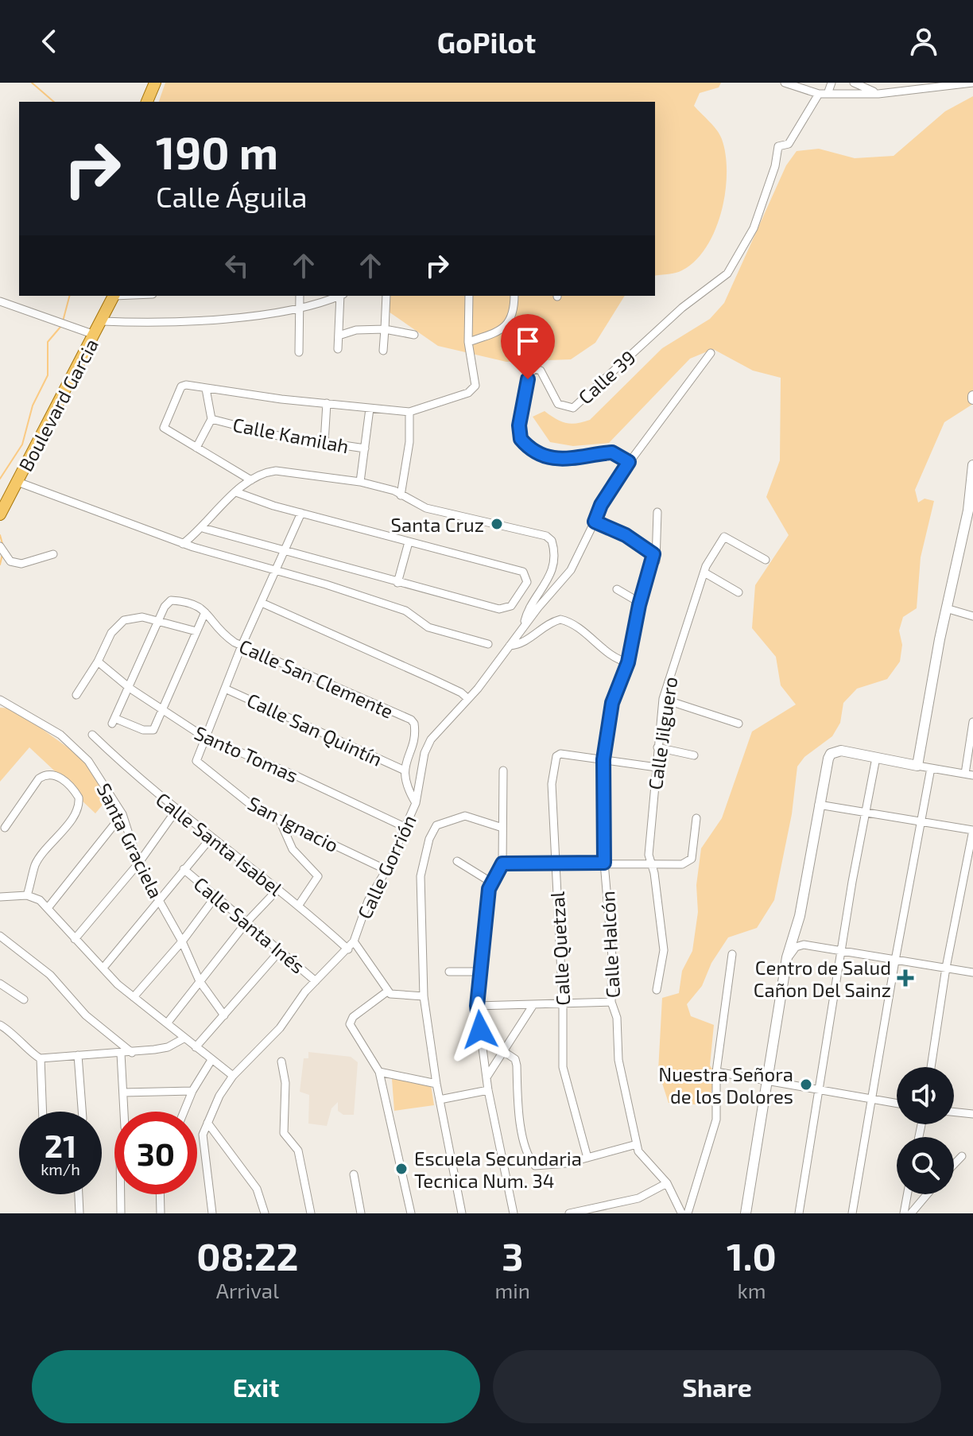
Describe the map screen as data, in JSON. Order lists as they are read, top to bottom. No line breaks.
{"streets":{"main road":["Boulevard Garcia"],"street":["Calle 39","Calle Kamilah","Calle San Clemente","Calle San Quintín","Calle Jilguero","Santo Tomas","San Ignacio","Santa Graciela","Calle Santa Isabel","Calle Gorrión","Calle Santa Inés","Calle Halcón","Calle Quetzal"]},"crossings":[["Calle 39","Calle Gorrión"],["Calle San Clemente","Calle San Quintín"],["Calle San Clemente","Santo Tomas"],["Santo Tomas","San Ignacio"],["Santo Tomas","Calle Gorrión"],["San Ignacio","Calle Gorrión"],["Calle Santa Isabel","Calle Gorrión"],["Calle Gorrión","Calle Santa Inés"],["Calle Gorrión","Calle Halcón"],["Calle Halcón","Calle Quetzal"]],"places":{"other":["Santa Cruz","Nuestra Señora de los Dolores","Escuela Secundaria Tecnica Num. 34"],"health":["Centro de Salud Cañon Del Sainz"]},"page":{"header":"GoPilot","turn":["190 m","Calle Águila"],"speed":"21 km/h","limit":"30","eta":["08:22","Arrival","3","min","1.0","km"],"buttons":["Exit","Share"]}}
